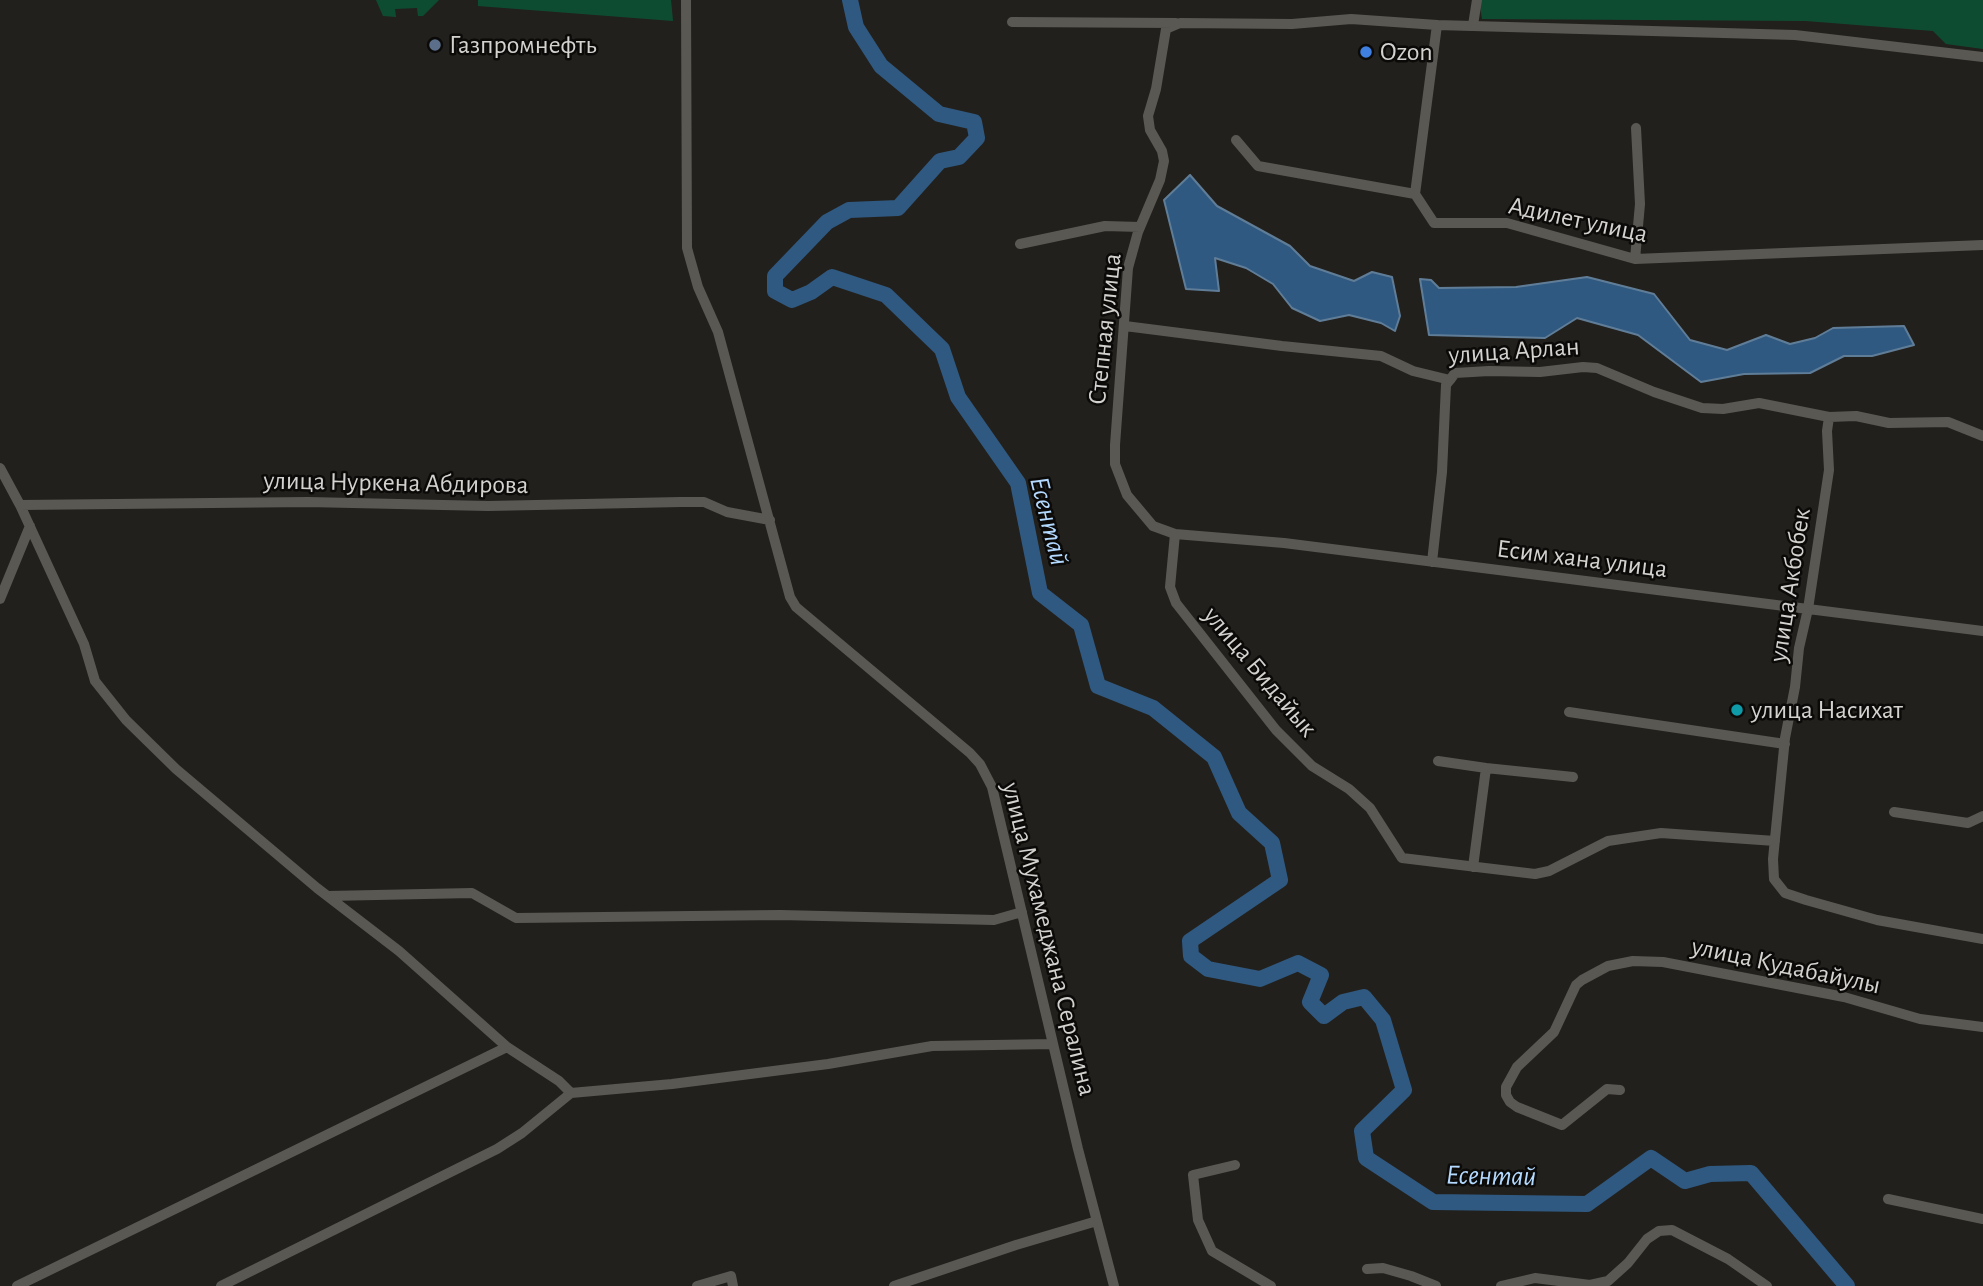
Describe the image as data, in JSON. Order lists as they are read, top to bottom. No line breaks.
{"streets":{"street":["Адилет улица","Степная улица","улица Арлан","улица Нуркена Абдирова","Есим хана улица","улица Акбобек","улица Бидайык","улица Мухамеджана Сералина","улица Кудабайулы"]},"crossings":[["Степная улица","улица Арлан"],["Степная улица","Есим хана улица"],["Степная улица","улица Бидайык"],["улица Арлан","улица Акбобек"],["улица Нуркена Абдирова","улица Мухамеджана Сералина"],["Есим хана улица","улица Акбобек"],["Есим хана улица","улица Бидайык"]],"water":["Есентай"],"places":["Газпромнефть","Ozon","улица Насихат"]}
